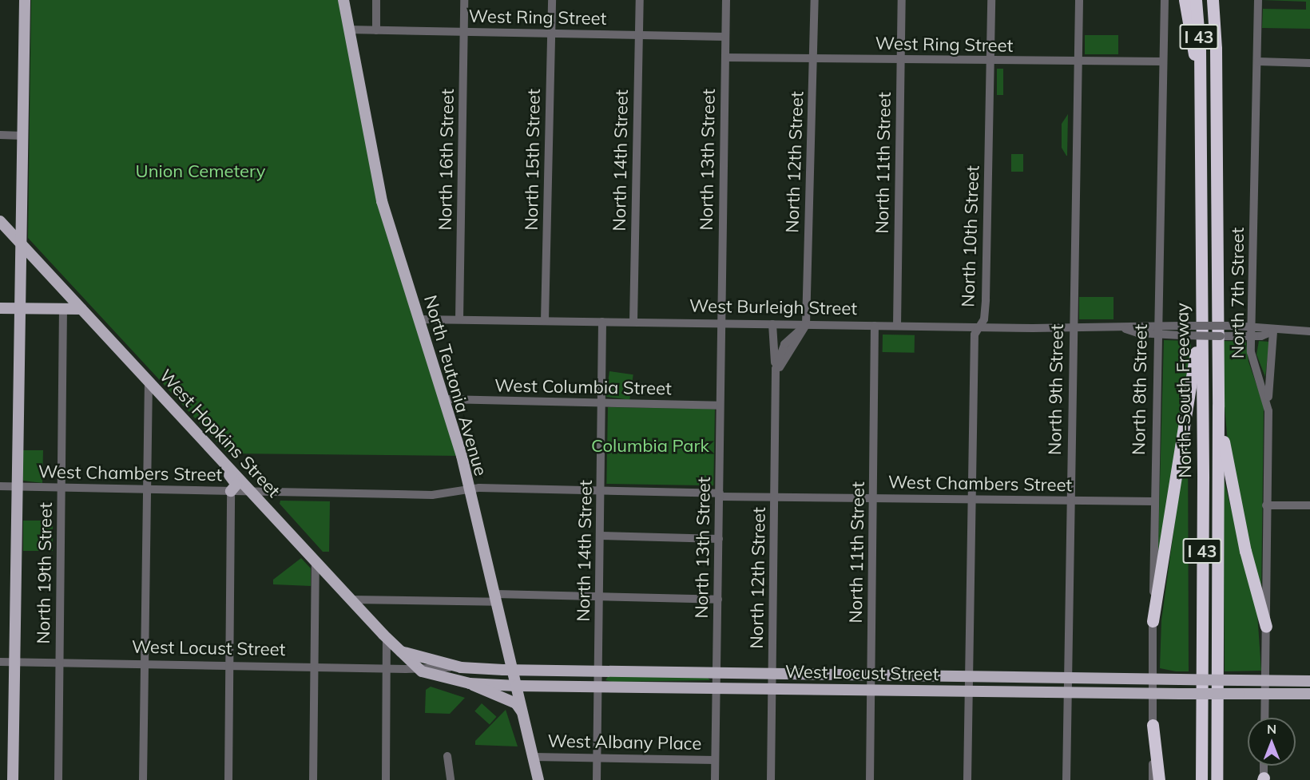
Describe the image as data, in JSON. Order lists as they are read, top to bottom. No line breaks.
{"streets":{"highway":["I 43","North-South Freeway"],"main road":["North Teutonia Avenue","West Hopkins Street","West Locust Street"],"street":["West Ring Street","North 16th Street","North 15th Street","North 13th Street","North 14th Street","North 12th Street","North 11th Street","North 10th Street","North 7th Street","West Burleigh Street","West Columbia Street","North 9th Street","North 8th Street","West Chambers Street","North 19th Street","West Albany Place"]},"crossings":[["West Ring Street","North 16th Street"],["West Ring Street","North 15th Street"],["West Ring Street","North 13th Street"],["West Ring Street","North 14th Street"],["West Ring Street","North 12th Street"],["West Ring Street","North 11th Street"],["West Ring Street","North 10th Street"],["West Ring Street","North Teutonia Avenue"],["West Ring Street","North 9th Street"],["West Ring Street","North 8th Street"],["North 16th Street","West Burleigh Street"],["North 15th Street","West Burleigh Street"],["North 13th Street","West Burleigh Street"],["North 13th Street","West Columbia Street"],["North 13th Street","West Chambers Street"],["North 13th Street","West Locust Street"],["North 13th Street","West Albany Place"],["North 14th Street","West Burleigh Street"],["North 14th Street","West Columbia Street"],["North 14th Street","West Chambers Street"],["North 14th Street","West Locust Street"],["North 14th Street","West Albany Place"],["North 12th Street","West Burleigh Street"],["North 12th Street","West Chambers Street"],["North 12th Street","West Locust Street"],["North 11th Street","West Burleigh Street"],["North 11th Street","West Chambers Street"],["North 11th Street","West Locust Street"],["North 10th Street","West Burleigh Street"],["North 10th Street","West Chambers Street"],["North 10th Street","West Locust Street"],["North 7th Street","West Burleigh Street"],["North 7th Street","West Locust Street"],["West Burleigh Street","North Teutonia Avenue"],["West Burleigh Street","North 9th Street"],["West Burleigh Street","North 8th Street"],["North Teutonia Avenue","West Columbia Street"],["North Teutonia Avenue","West Chambers Street"],["North Teutonia Avenue","West Locust Street"],["North Teutonia Avenue","West Albany Place"],["North 9th Street","West Chambers Street"],["North 9th Street","West Locust Street"],["North 8th Street","West Chambers Street"],["North 8th Street","West Locust Street"],["West Hopkins Street","West Chambers Street"],["West Hopkins Street","West Locust Street"],["West Chambers Street","North 19th Street"],["North 19th Street","West Locust Street"]],"parks":["Union Cemetery","Columbia Park"],"north":"top"}
